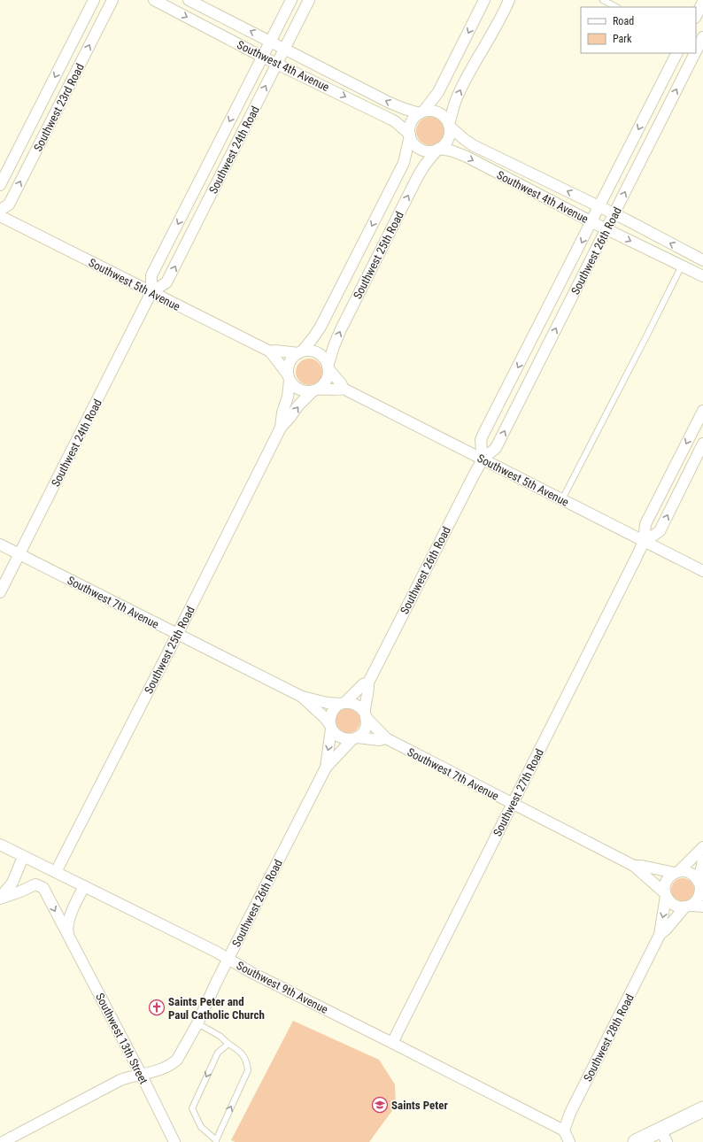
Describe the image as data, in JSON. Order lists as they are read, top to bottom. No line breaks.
{"streets":{"street":["Southwest 4th Avenue","Southwest 23rd Road","Southwest 24th Road","Southwest 26th Road","Southwest 25th Road","Southwest 5th Avenue","Southwest 7th Avenue","Southwest 27th Road","Southwest 9th Avenue","Southwest 28th Road","Southwest 13th Street"]},"crossings":[["Southwest 4th Avenue","Southwest 24th Road"],["Southwest 4th Avenue","Southwest 26th Road"],["Southwest 4th Avenue","Southwest 25th Road"],["Southwest 24th Road","Southwest 5th Avenue"],["Southwest 24th Road","Southwest 7th Avenue"],["Southwest 26th Road","Southwest 5th Avenue"],["Southwest 26th Road","Southwest 7th Avenue"],["Southwest 26th Road","Southwest 9th Avenue"],["Southwest 26th Road","Southwest 13th Street"],["Southwest 25th Road","Southwest 5th Avenue"],["Southwest 25th Road","Southwest 7th Avenue"],["Southwest 25th Road","Southwest 9th Avenue"],["Southwest 5th Avenue","Southwest 27th Road"],["Southwest 7th Avenue","Southwest 27th Road"],["Southwest 7th Avenue","Southwest 28th Road"],["Southwest 27th Road","Southwest 9th Avenue"],["Southwest 9th Avenue","Southwest 28th Road"]],"places":{"church":["Saints Peter and Paul Catholic Church"],"school or university":["Saints Peter"]},"legend":["Road","Park"]}
